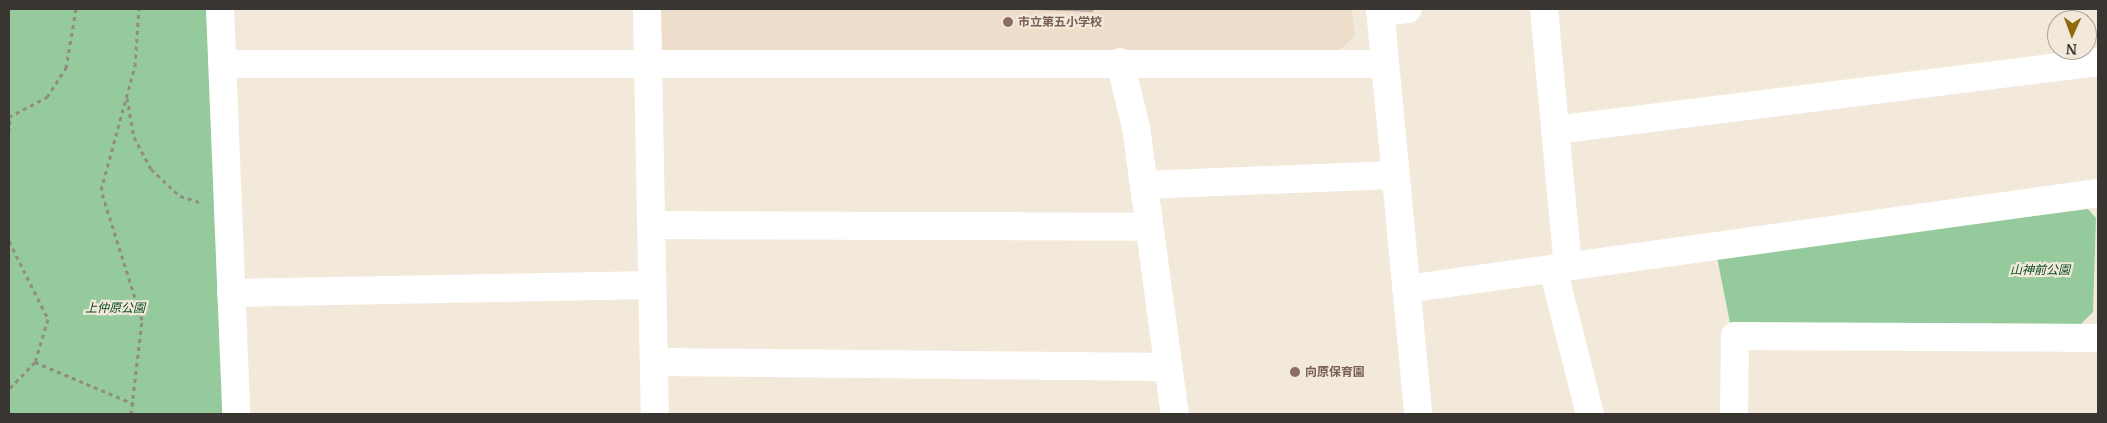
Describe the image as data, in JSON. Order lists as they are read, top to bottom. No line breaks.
{"parks":["山神前公園","上仲原公園"],"places":["市立第五小学校","向原保育園"],"north":"bottom"}
